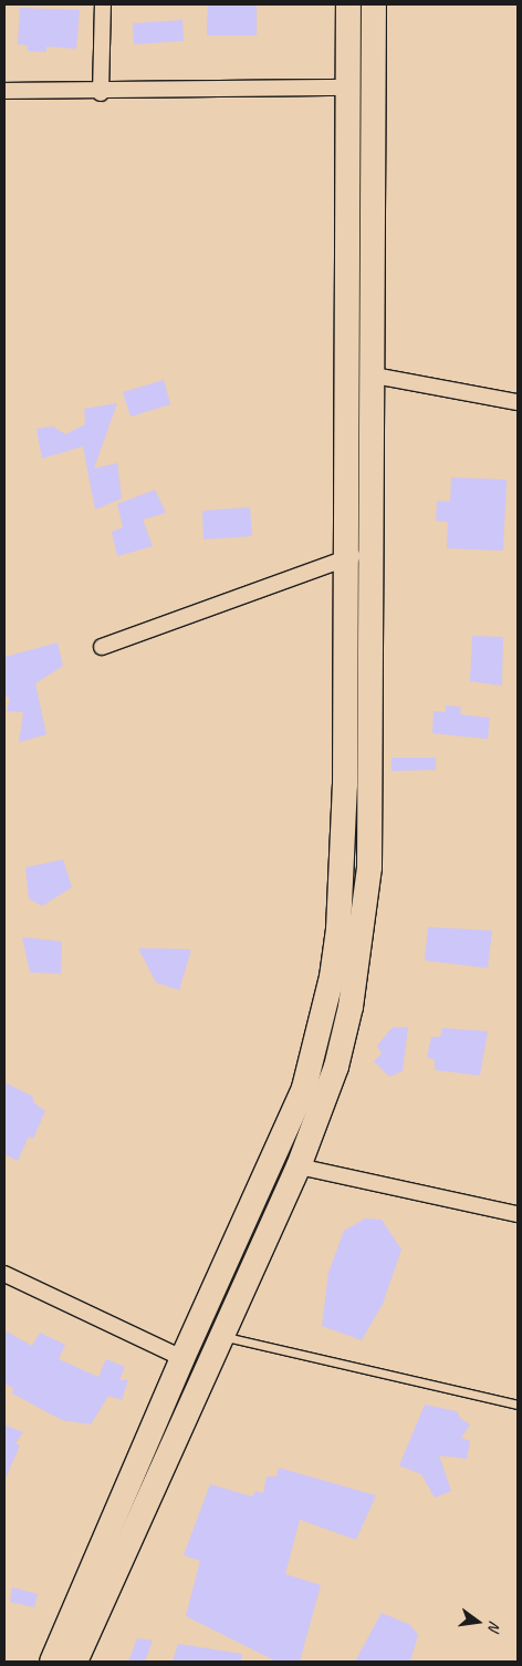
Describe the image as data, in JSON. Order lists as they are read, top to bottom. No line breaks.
{"north":"right"}
